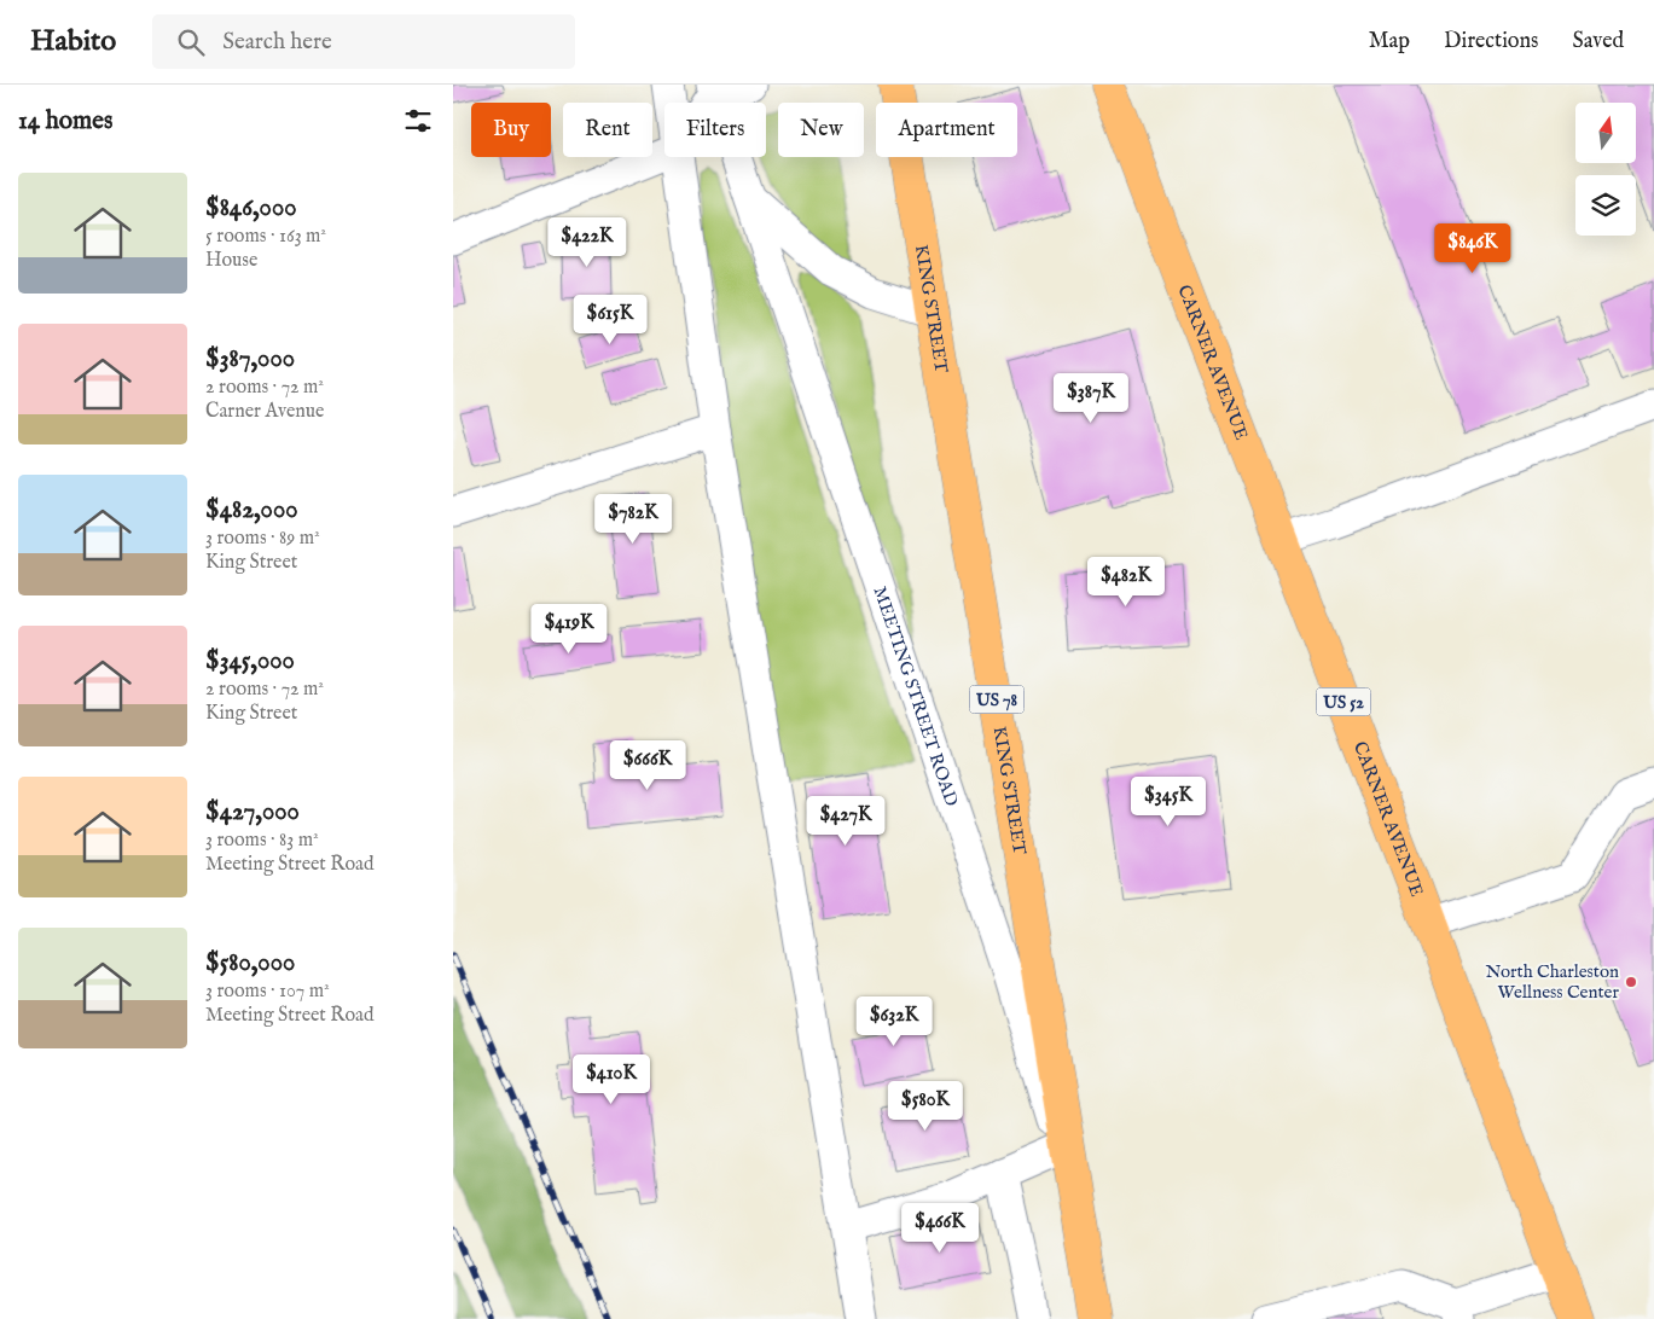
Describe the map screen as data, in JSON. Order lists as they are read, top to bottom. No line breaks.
{"streets":{"main road":["KING STREET","CARNER AVENUE","US 78","US 52"],"street":["MEETING STREET ROAD"]},"crossings":[["KING STREET","MEETING STREET ROAD"]],"places":["North Charleston Wellness Center"],"north":"top","page":{"header":"Habito","search":"Search here","nav":["Map","Directions","Saved"],"heading":"14 homes","chip":["Buy","Rent","Filters","New","Apartment"],"list":[{"name":"$846,000","note":"5 rooms · 163 m² · House"},{"name":"$387,000","note":"2 rooms · 72 m² · Carner Avenue"},{"name":"$482,000","note":"3 rooms · 89 m² · King Street"},{"name":"$345,000","note":"2 rooms · 72 m² · King Street"},{"name":"$427,000","note":"3 rooms · 83 m² · Meeting Street Road"},{"name":"$580,000","note":"3 rooms · 107 m² · Meeting Street Road"}],"price":["$422K","$846K","$615K","$387K","$782K","$482K","$419K","$666K","$345K","$427K","$632K","$410K","$580K","$466K"]}}
